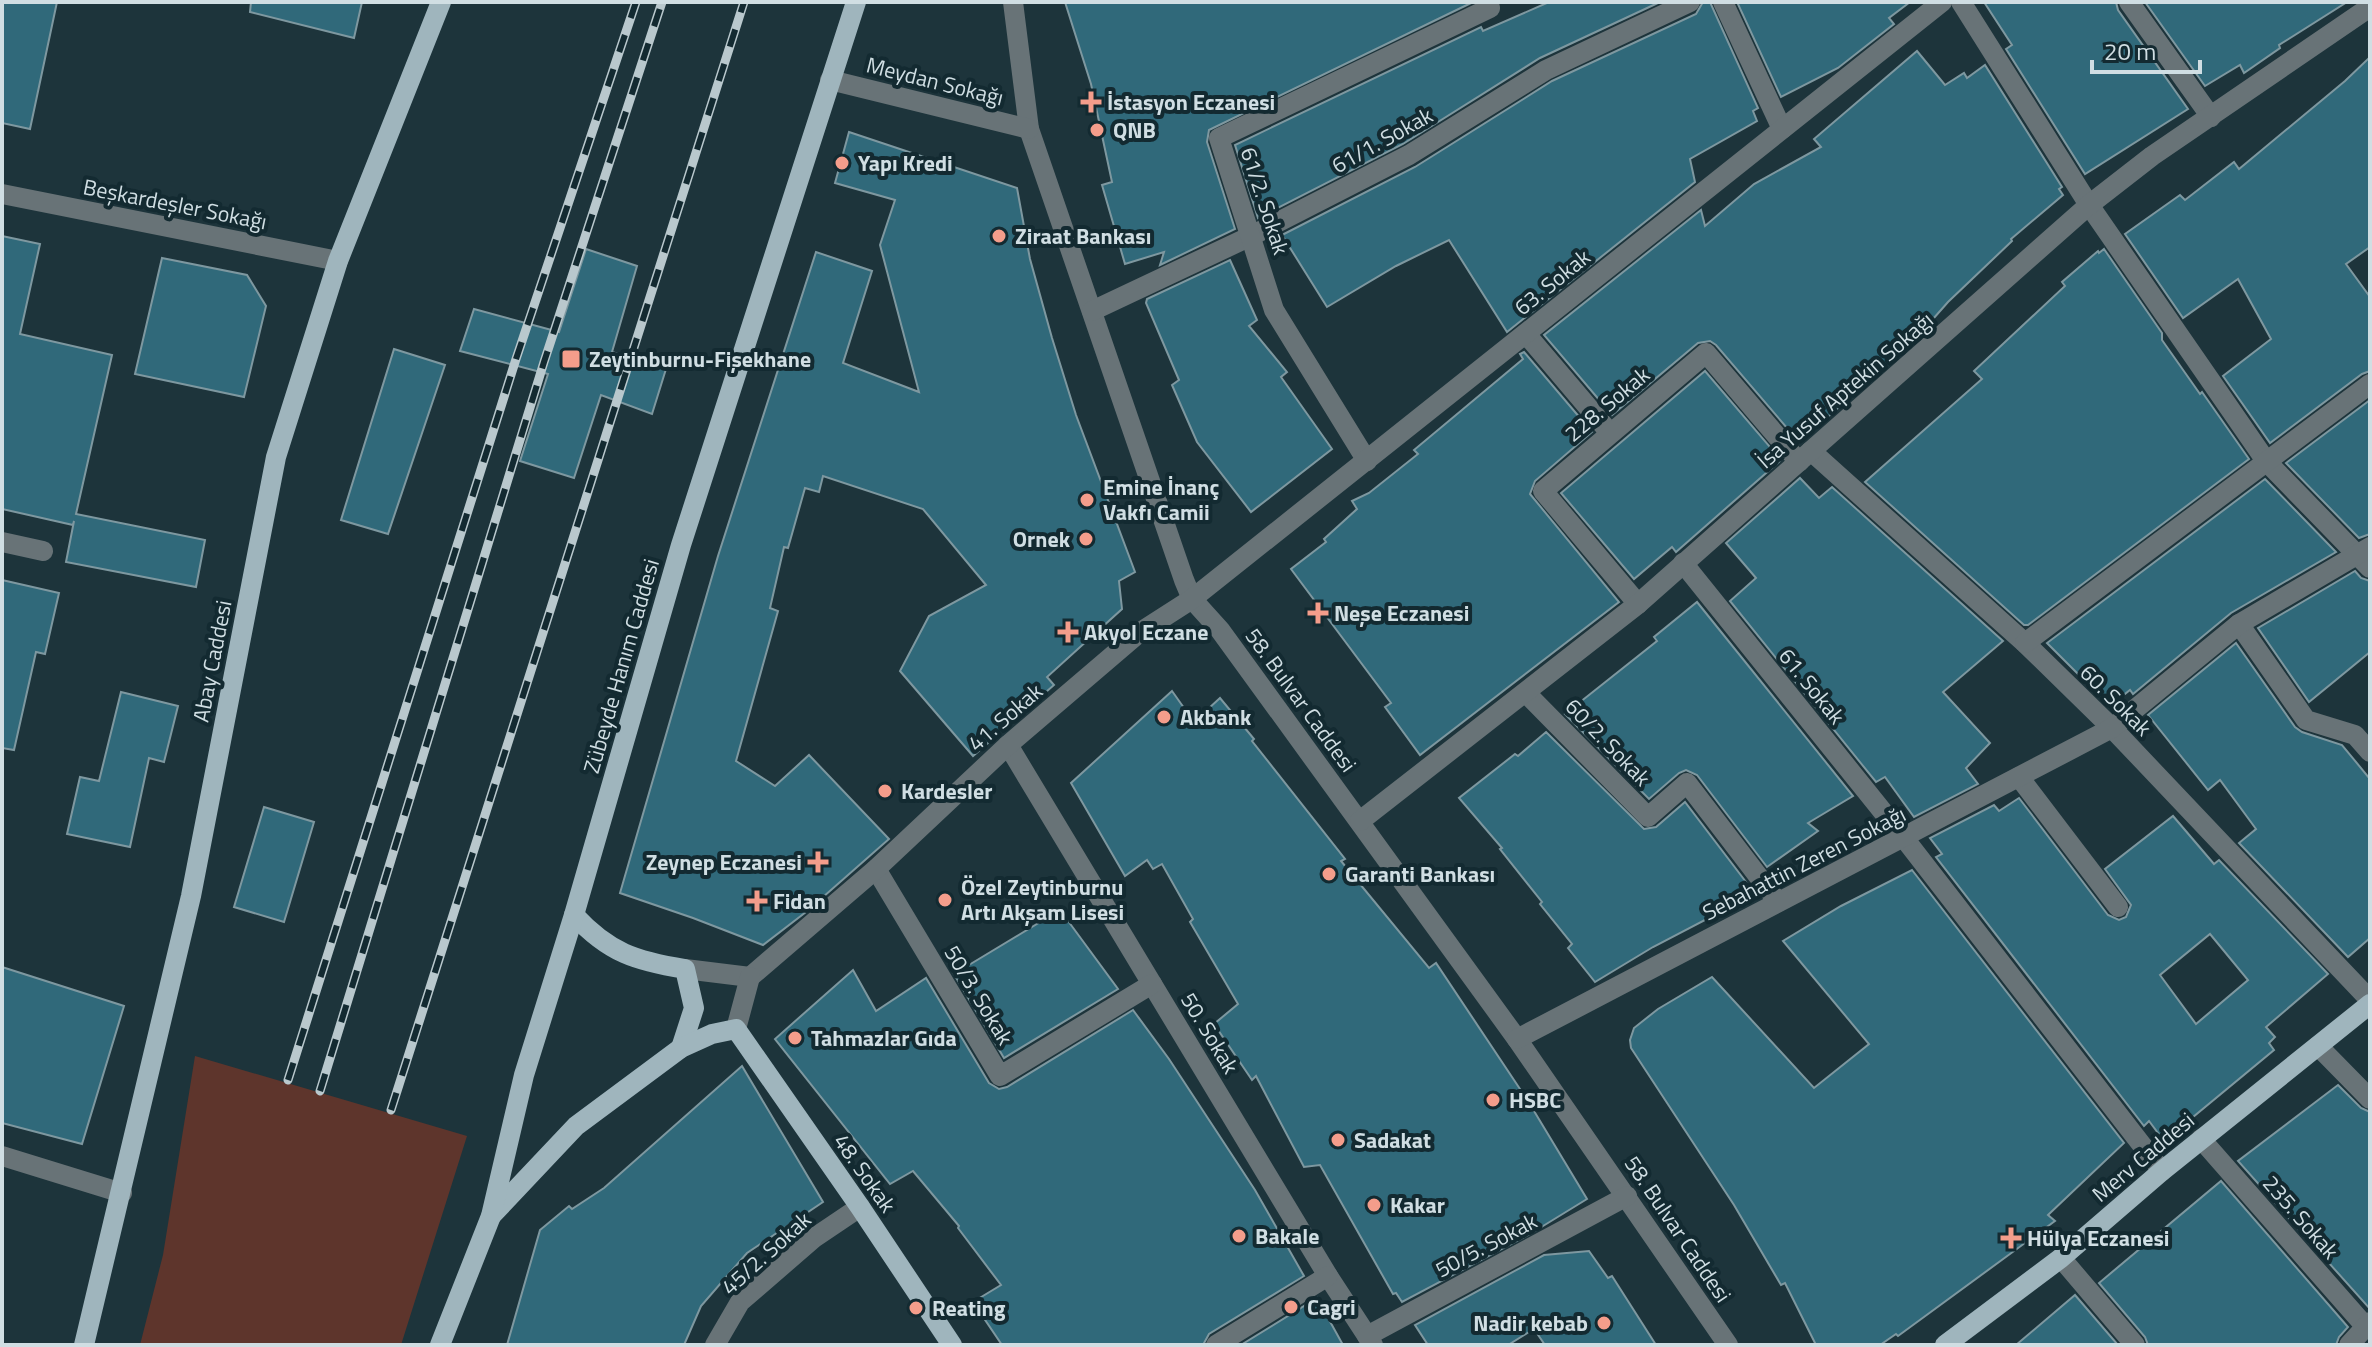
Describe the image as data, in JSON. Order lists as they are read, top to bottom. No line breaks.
{"streets":{"main road":["Abay Caddesi","Zübeyde Hanım Caddesi","Merv Caddesi","48. Sokak"],"street":["Meydan Sokağı","61/1. Sokak","61/2. Sokak","Beşkardeşler Sokağı","63. Sokak","İsa Yusuf Aptekin Sokağı","228. Sokak","61. Sokak","58. Bulvar Caddesi","60. Sokak","41. Sokak","60/2. Sokak","Sebahattin Zeren Sokağı","50/3. Sokak","50. Sokak","235. Sokak","50/5. Sokak","45/2. Sokak"]},"crossings":[["Meydan Sokağı","Zübeyde Hanım Caddesi"],["Meydan Sokağı","58. Bulvar Caddesi"],["61/1. Sokak","61/2. Sokak"],["61/1. Sokak","58. Bulvar Caddesi"],["61/2. Sokak","63. Sokak"],["Beşkardeşler Sokağı","Abay Caddesi"],["63. Sokak","58. Bulvar Caddesi"],["63. Sokak","41. Sokak"],["İsa Yusuf Aptekin Sokağı","228. Sokak"],["İsa Yusuf Aptekin Sokağı","61. Sokak"],["İsa Yusuf Aptekin Sokağı","58. Bulvar Caddesi"],["İsa Yusuf Aptekin Sokağı","60. Sokak"],["İsa Yusuf Aptekin Sokağı","60/2. Sokak"],["228. Sokak","60. Sokak"],["61. Sokak","Sebahattin Zeren Sokağı"],["61. Sokak","Merv Caddesi"],["58. Bulvar Caddesi","41. Sokak"],["58. Bulvar Caddesi","Sebahattin Zeren Sokağı"],["58. Bulvar Caddesi","50/5. Sokak"],["60. Sokak","Sebahattin Zeren Sokağı"],["60. Sokak","Merv Caddesi"],["41. Sokak","50/3. Sokak"],["41. Sokak","50. Sokak"],["60/2. Sokak","Sebahattin Zeren Sokağı"],["50/3. Sokak","50. Sokak"],["50. Sokak","50/5. Sokak"],["Merv Caddesi","235. Sokak"],["48. Sokak","45/2. Sokak"]],"places":{"health":["İstasyon Eczanesi","Neşe Eczanesi","Akyol Eczane","Zeynep Eczanesi","Fidan","Hülya Eczanesi"],"other":["QNB","Yapı Kredi","Ziraat Bankası","Emine İnanç Vakfı Camii","Ornek","Akbank","Kardesler","Garanti Bankası","Özel Zeytinburnu Artı Akşam Lisesi","Tahmazlar Gıda","HSBC","Sadakat","Kakar","Bakale","Cagri","Reating","Nadir kebab"],"transit":["Zeytinburnu-Fişekhane"]},"scale_bar":"20 m"}
